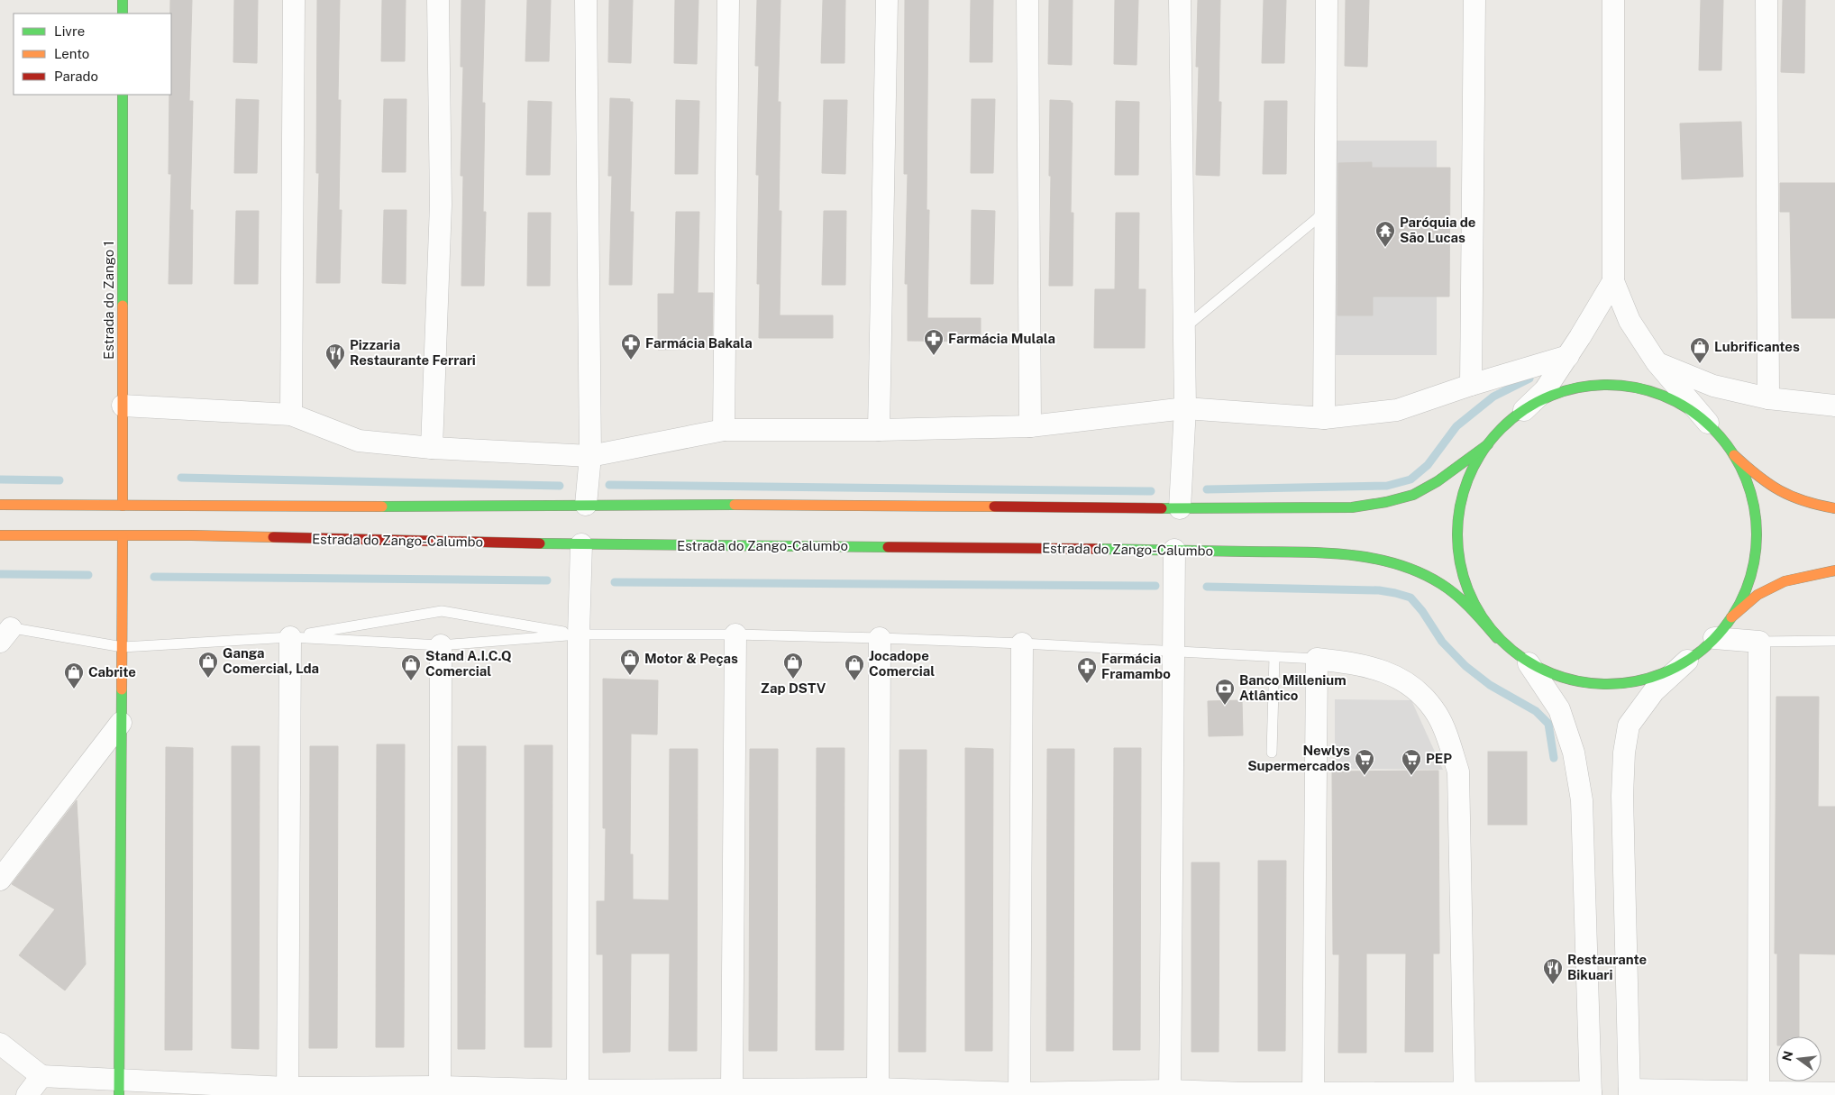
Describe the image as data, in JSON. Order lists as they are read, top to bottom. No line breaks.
{"streets":{"main road":["Estrada do Zango 1","Estrada do Zango-Calumbo"]},"places":{"temple":["Paróquia de São Lucas"],"pharmacy":["Farmácia Mulala","Farmácia Bakala","Farmácia Framambo"],"shop":["Lubrificantes","Motor & Peças","Ganga Comercial, Lda","Zap DSTV","Stand A.I.C.Q Comercial","Jocadope Comercial","Cabrite"],"restaurant":["Pizzaria Restaurante Ferrari","Restaurante Bikuari"],"bank":["Banco Millenium Atlântico"],"supermarket":["Newlys Supermercados","PEP"]},"legend":["Livre","Lento","Parado"],"north":"left"}
